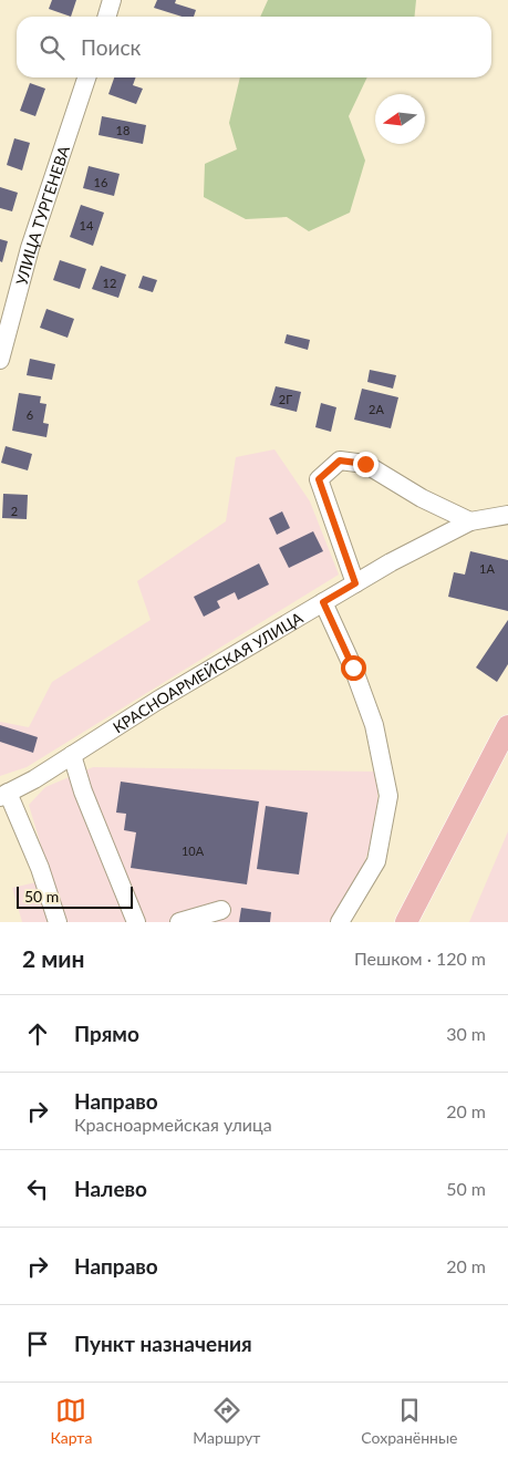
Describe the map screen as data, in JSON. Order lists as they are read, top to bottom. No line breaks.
{"streets":{"street":["УЛИЦА ТУРГЕНЕВА","КРАСНОАРМЕЙСКАЯ УЛИЦА"]},"house_numbers":["18","16","14","12","2Г","2А","6","2","1А","10А"],"scale_bar":"50 m","north":"left","page":{"search":"Поиск","scale":"50 m","heading":["2 мин","Пешком · 120 m"],"list":[["Прямо","30 m"],["Направо","Красноармейская улица","20 m"],["Налево","50 m"],["Направо","20 m"],"Пункт назначения"],"nav":["Карта","Маршрут","Сохранённые"]}}
